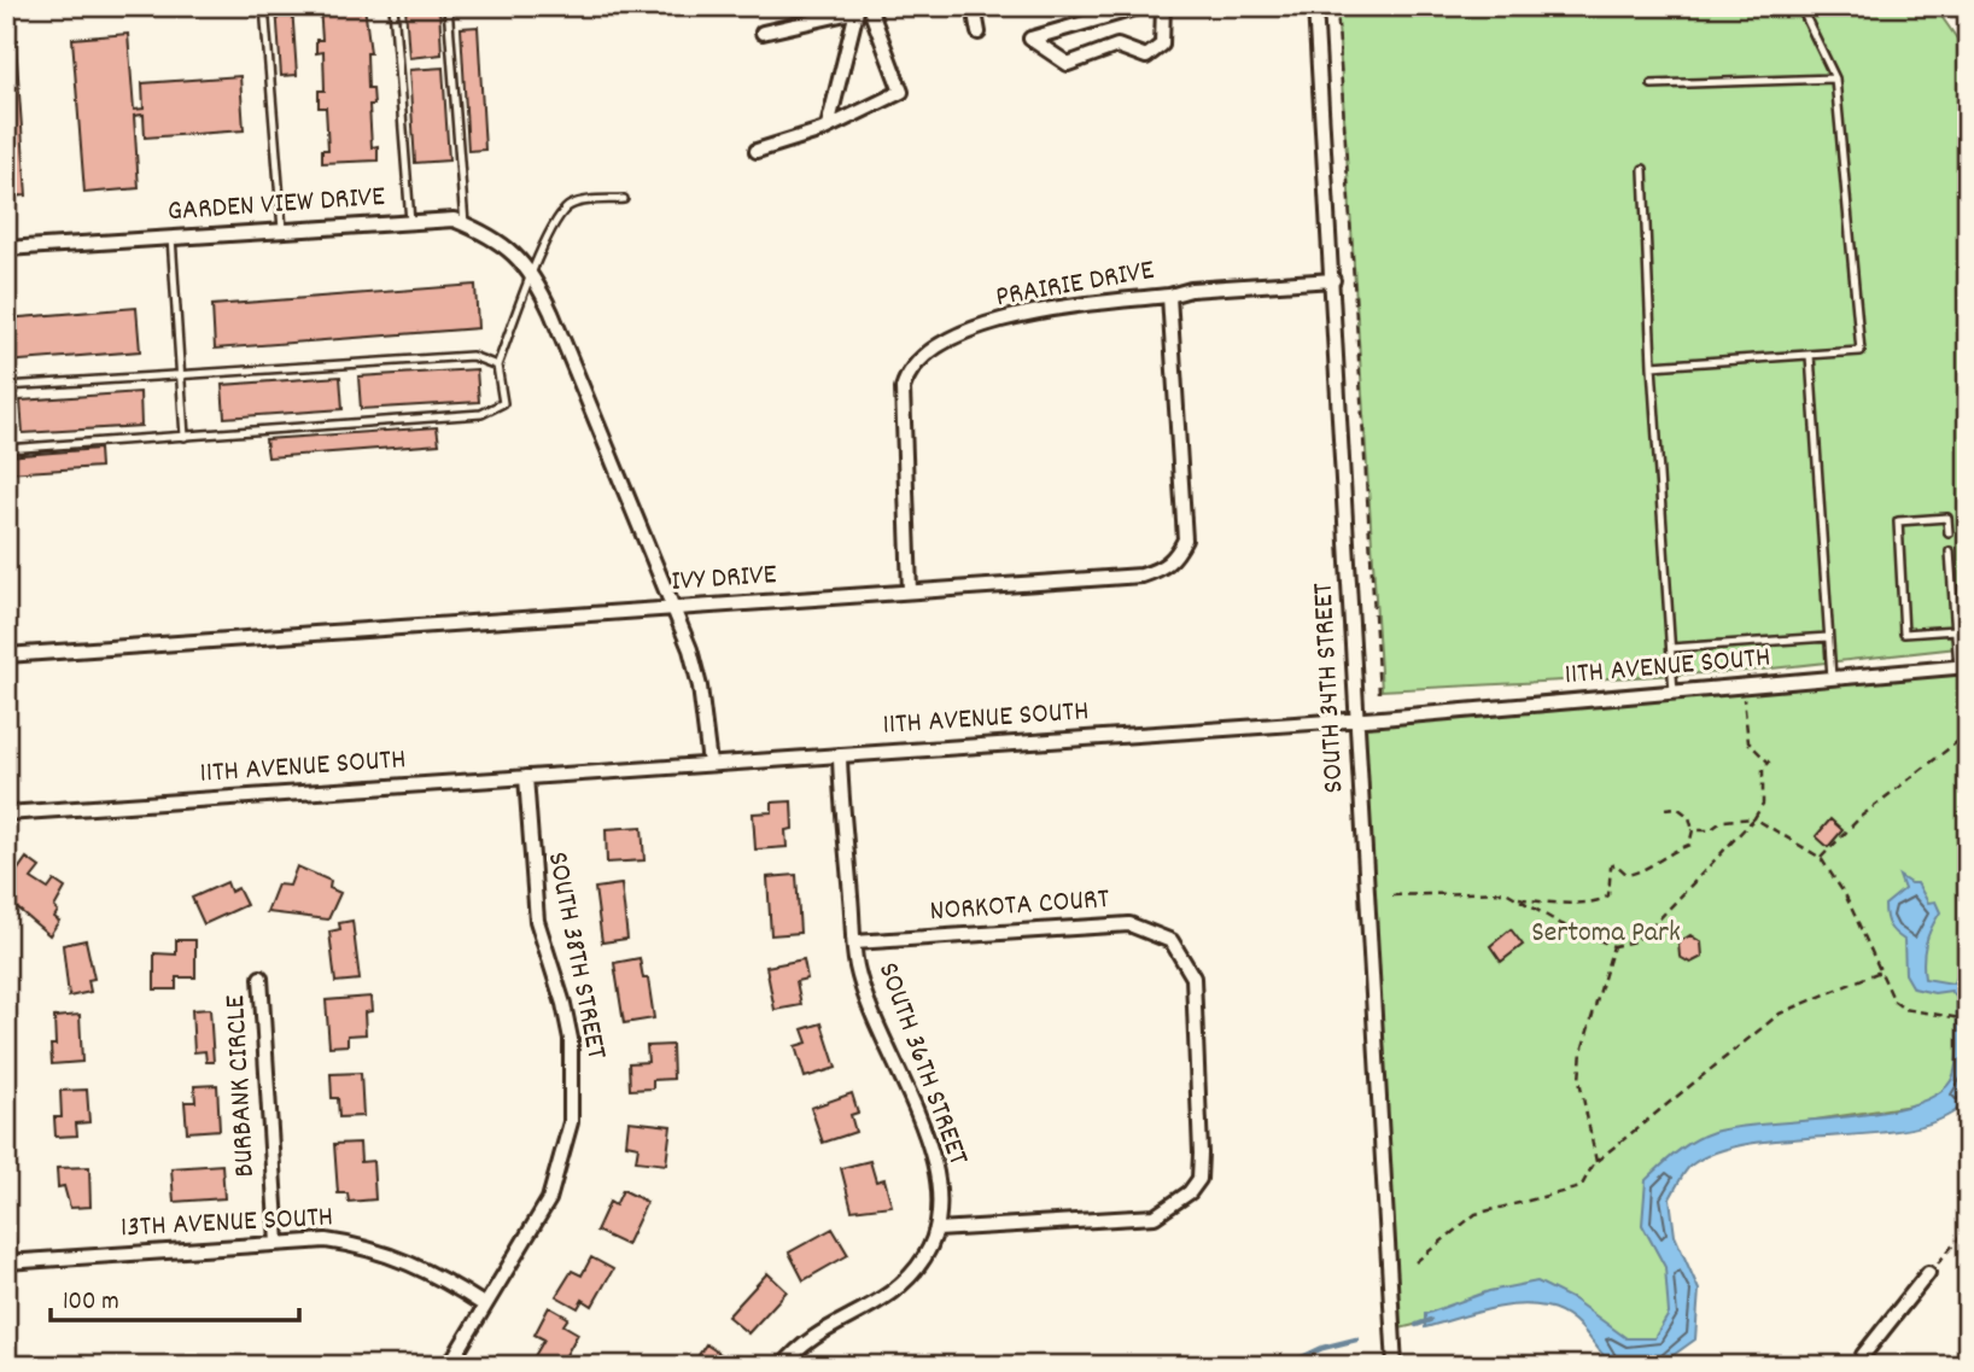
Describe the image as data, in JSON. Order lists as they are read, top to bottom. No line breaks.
{"streets":{"street":["GARDEN VIEW DRIVE","PRAIRIE DRIVE","IVY DRIVE","11TH AVENUE SOUTH","SOUTH 34TH STREET","NORKOTA COURT","SOUTH 38TH STREET","SOUTH 36TH STREET","BURBANK CIRCLE","13TH AVENUE SOUTH"]},"crossings":[["PRAIRIE DRIVE","IVY DRIVE"],["PRAIRIE DRIVE","SOUTH 34TH STREET"],["11TH AVENUE SOUTH","SOUTH 34TH STREET"],["11TH AVENUE SOUTH","SOUTH 38TH STREET"],["11TH AVENUE SOUTH","SOUTH 36TH STREET"],["NORKOTA COURT","SOUTH 36TH STREET"],["SOUTH 38TH STREET","13TH AVENUE SOUTH"],["BURBANK CIRCLE","13TH AVENUE SOUTH"]],"parks":["Sertoma Park"],"scale_bar":"100 m"}
